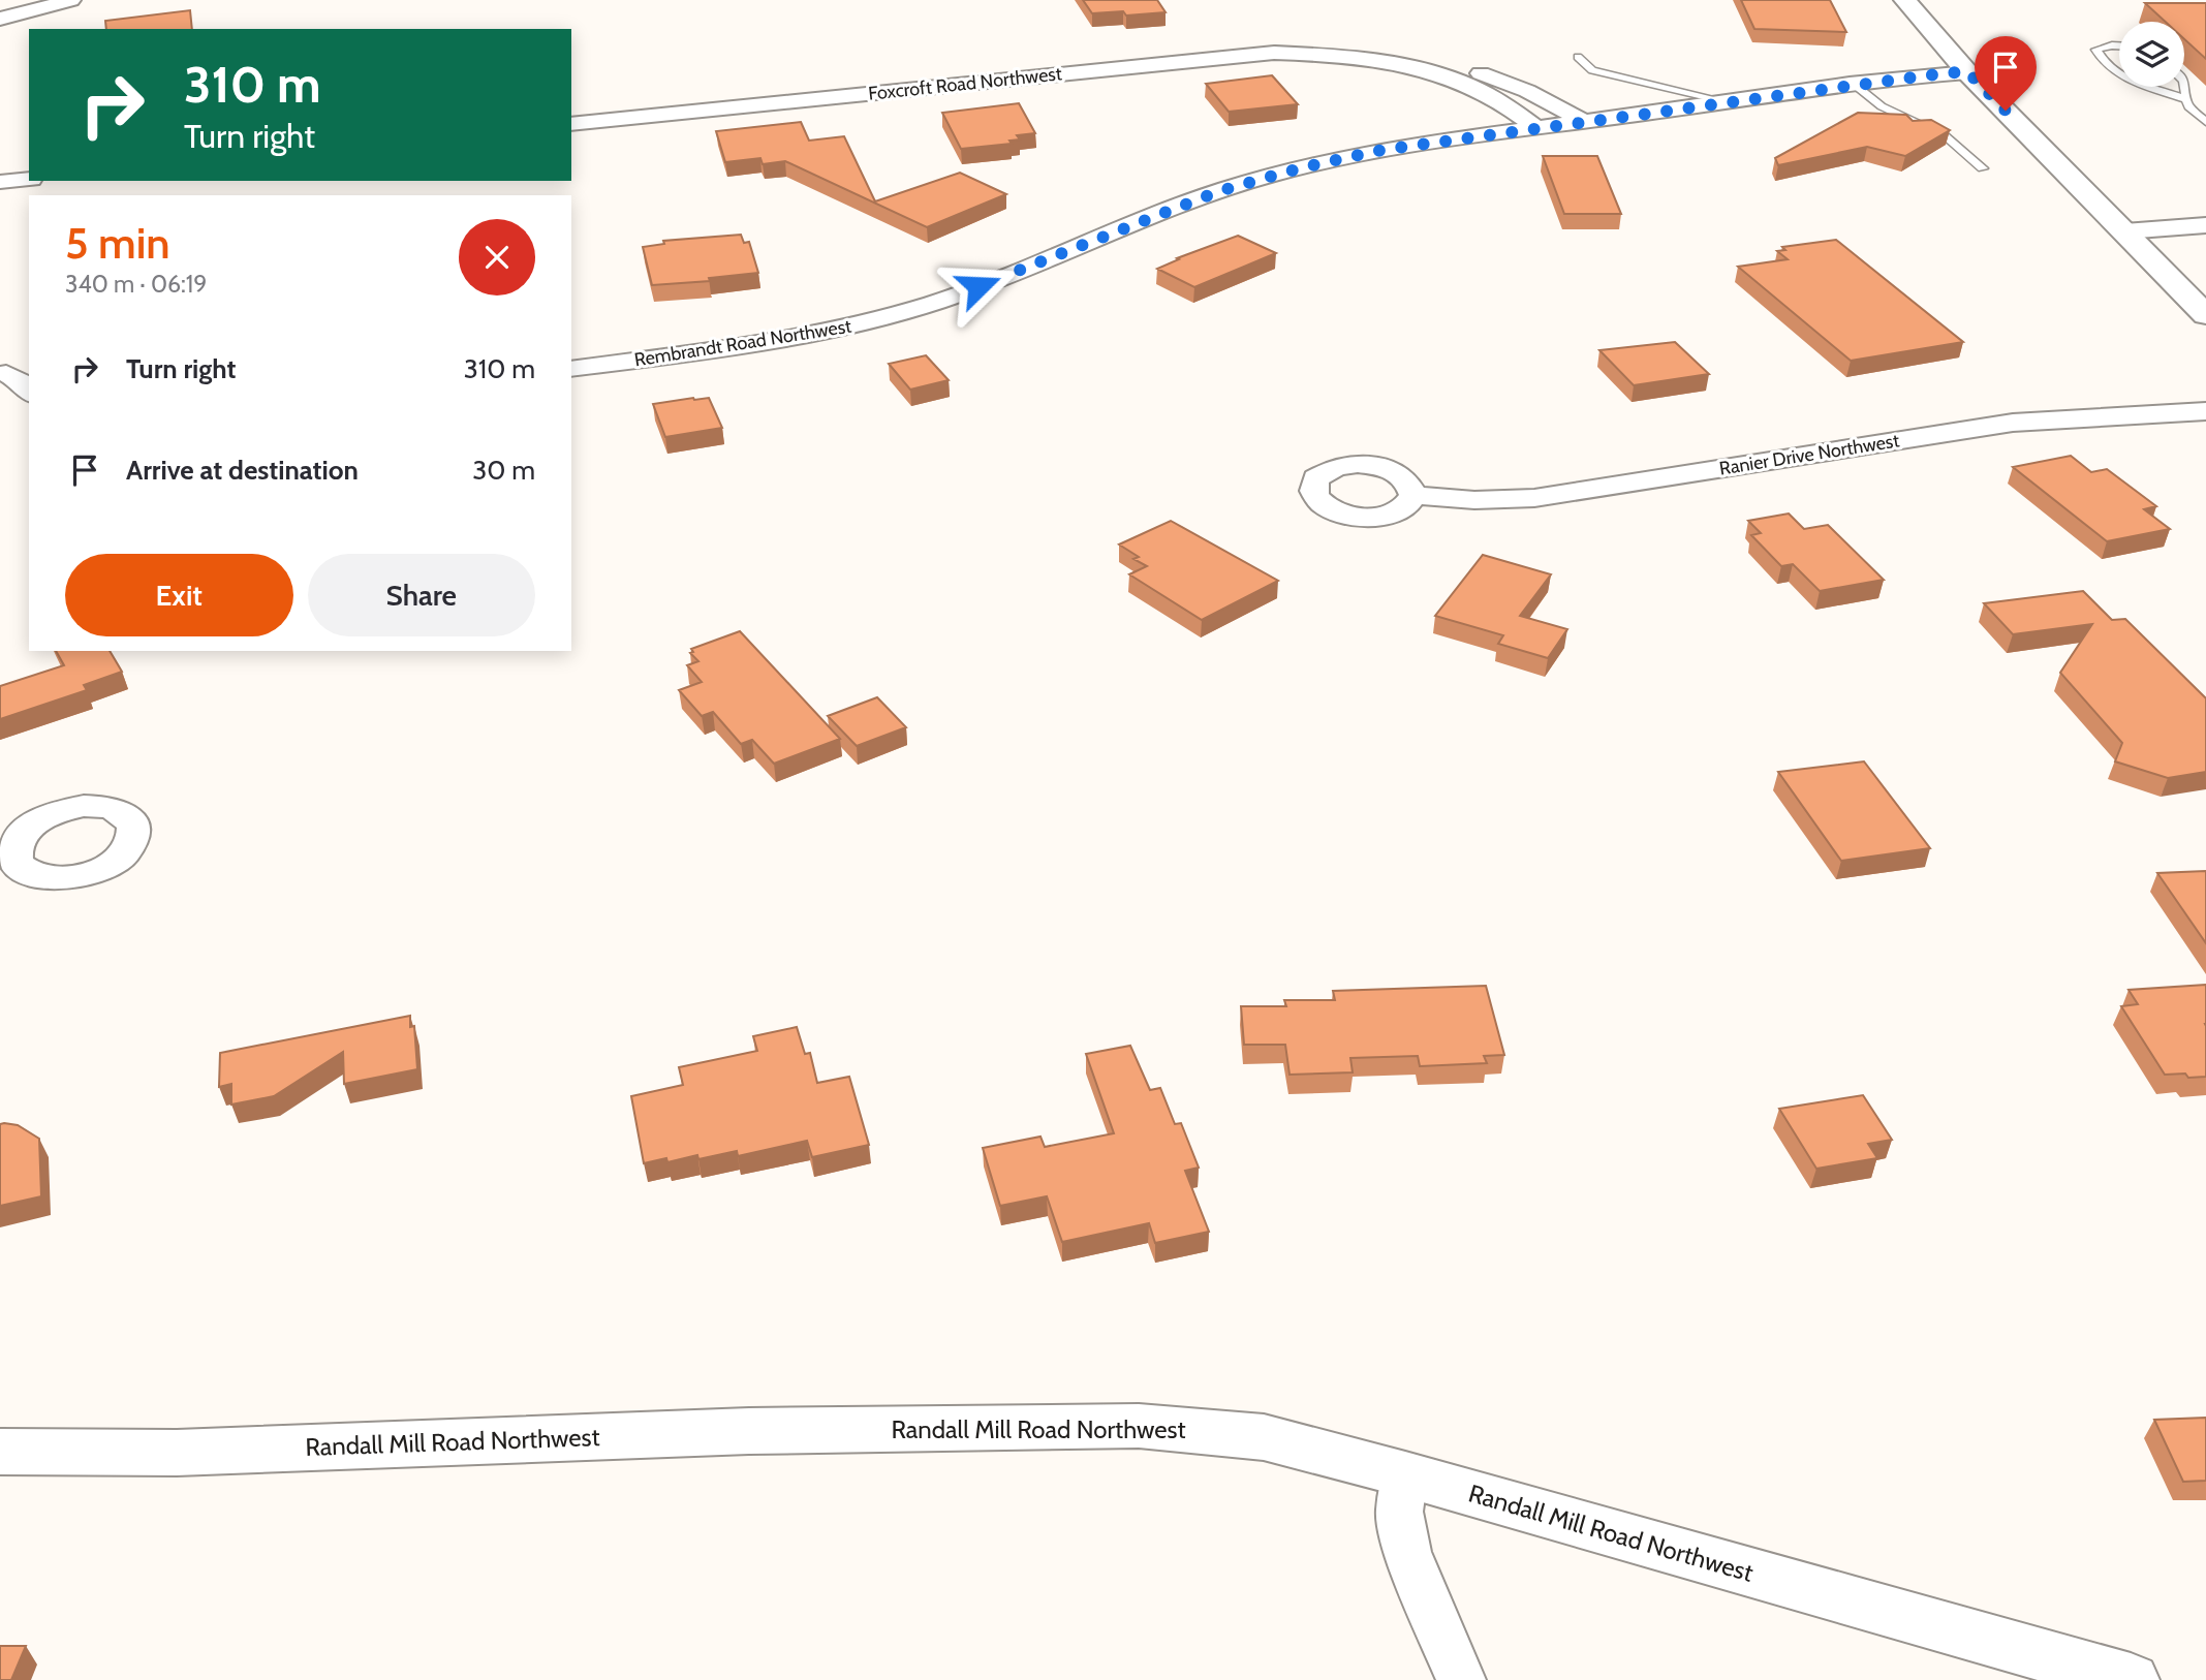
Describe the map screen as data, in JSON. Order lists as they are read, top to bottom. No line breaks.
{"streets":{"street":["Foxcroft Road Northwest","Rembrandt Road Northwest","Ranier Drive Northwest","Randall Mill Road Northwest"]},"crossings":[["Foxcroft Road Northwest","Rembrandt Road Northwest"]],"page":{"turn":["310 m","Turn right"],"heading":["5 min","340 m · 06:19"],"list":[{"name":"Turn right","value":"310 m"},{"name":"Arrive at destination","value":"30 m"}],"buttons":["Exit","Share"]}}
